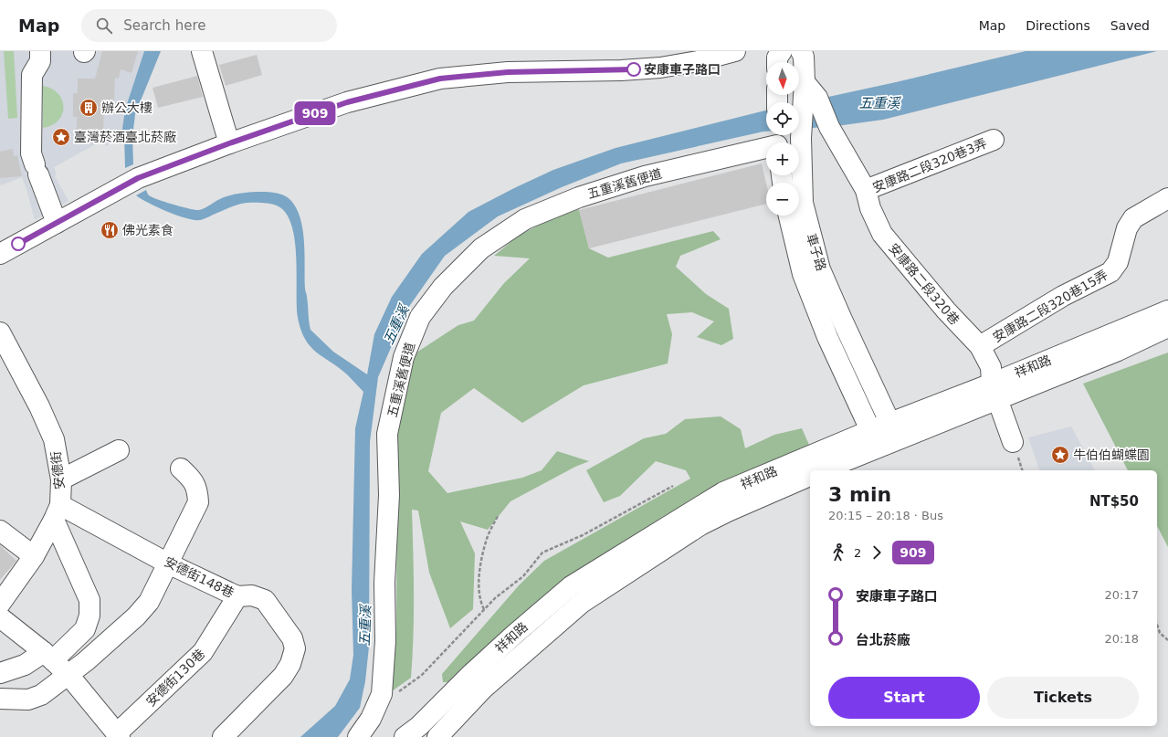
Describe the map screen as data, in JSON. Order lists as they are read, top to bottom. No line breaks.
{"streets":{"street":["安康路二段320巷3弄","五重溪舊便道","車子路","安康路二段320巷","安康路二段320巷15弄","祥和路","安德街","安德街148巷","安德街130巷"]},"crossings":[["安康路二段320巷3弄","安康路二段320巷"],["車子路","安康路二段320巷"],["車子路","祥和路"],["安康路二段320巷","安康路二段320巷15弄"],["安康路二段320巷","祥和路"],["安德街","安德街148巷"],["安德街148巷","安德街130巷"]],"water":["五重溪"],"places":{"other":["安康車子路口"],"building":["辦公大樓"],"place":["臺灣菸酒臺北菸廠","牛伯伯蝴蝶園"],"restaurant":["佛光素食"]},"lines":["bus line 909"],"north":"bottom","page":{"header":"Map","search":"Search here","nav":["Map","Directions","Saved"],"on_map":"909","map_buttons":["+","−"],"heading":["3 min","20:15 – 20:18 · Bus","NT$50"],"legs":["2","909"],"list":[{"name":"安康車子路口","value":"20:17"},{"name":"台北菸廠","value":"20:18"}],"buttons":["Start","Tickets"]}}
